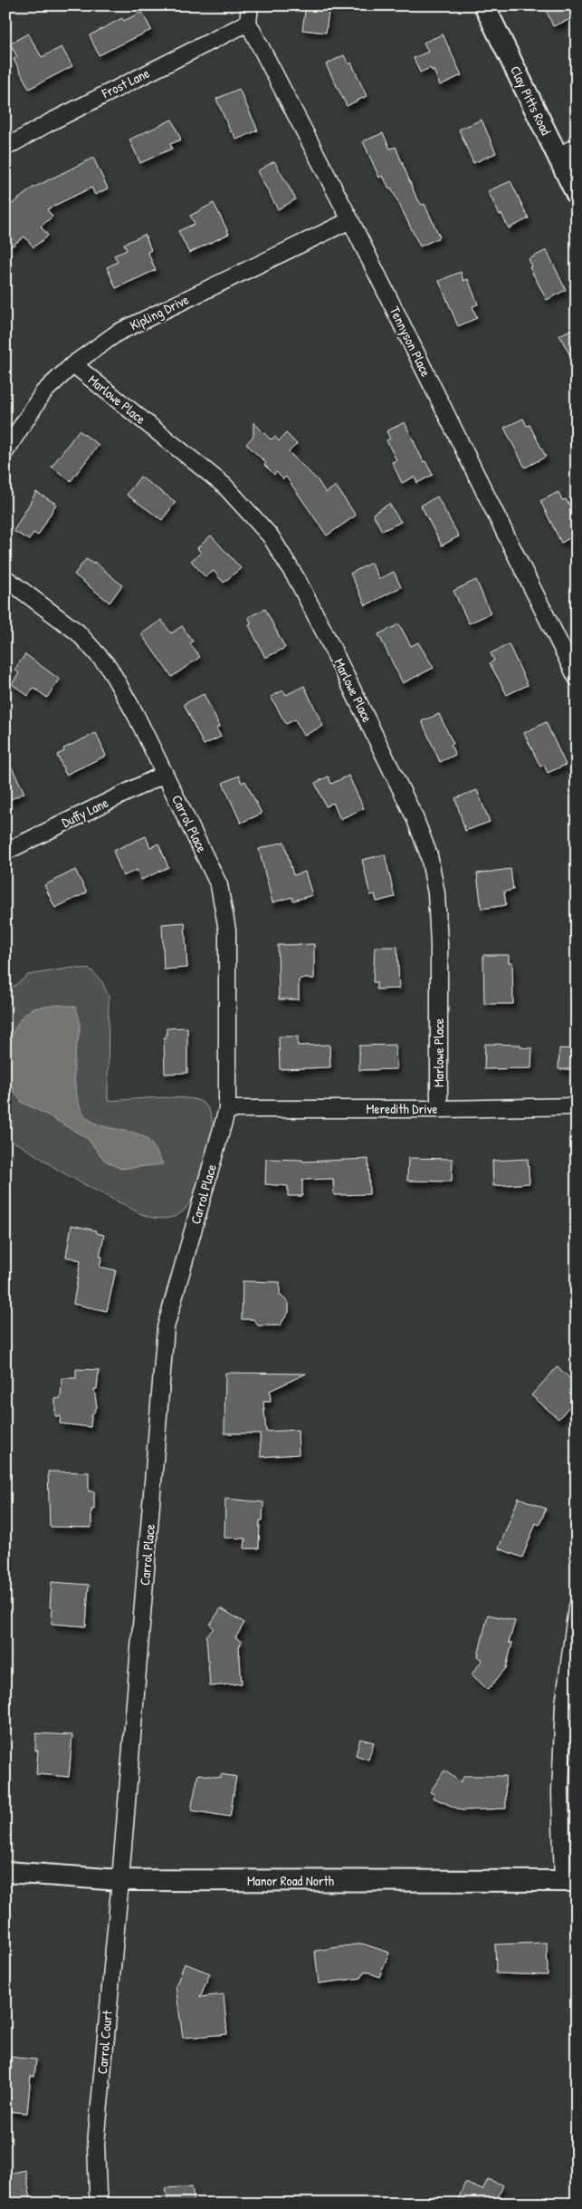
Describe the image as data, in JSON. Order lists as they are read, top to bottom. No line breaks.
{"streets":{"street":["Frost Lane","Clay Pitts Road","Kipling Drive","Tennyson Place","Marlowe Place","Duffy Lane","Carrol Place","Meredith Drive","Manor Road North","Carrol Court"]},"crossings":[["Frost Lane","Tennyson Place"],["Kipling Drive","Tennyson Place"],["Kipling Drive","Marlowe Place"],["Marlowe Place","Meredith Drive"],["Duffy Lane","Carrol Place"],["Carrol Place","Meredith Drive"],["Carrol Place","Manor Road North"],["Carrol Place","Carrol Court"],["Manor Road North","Carrol Court"]]}
